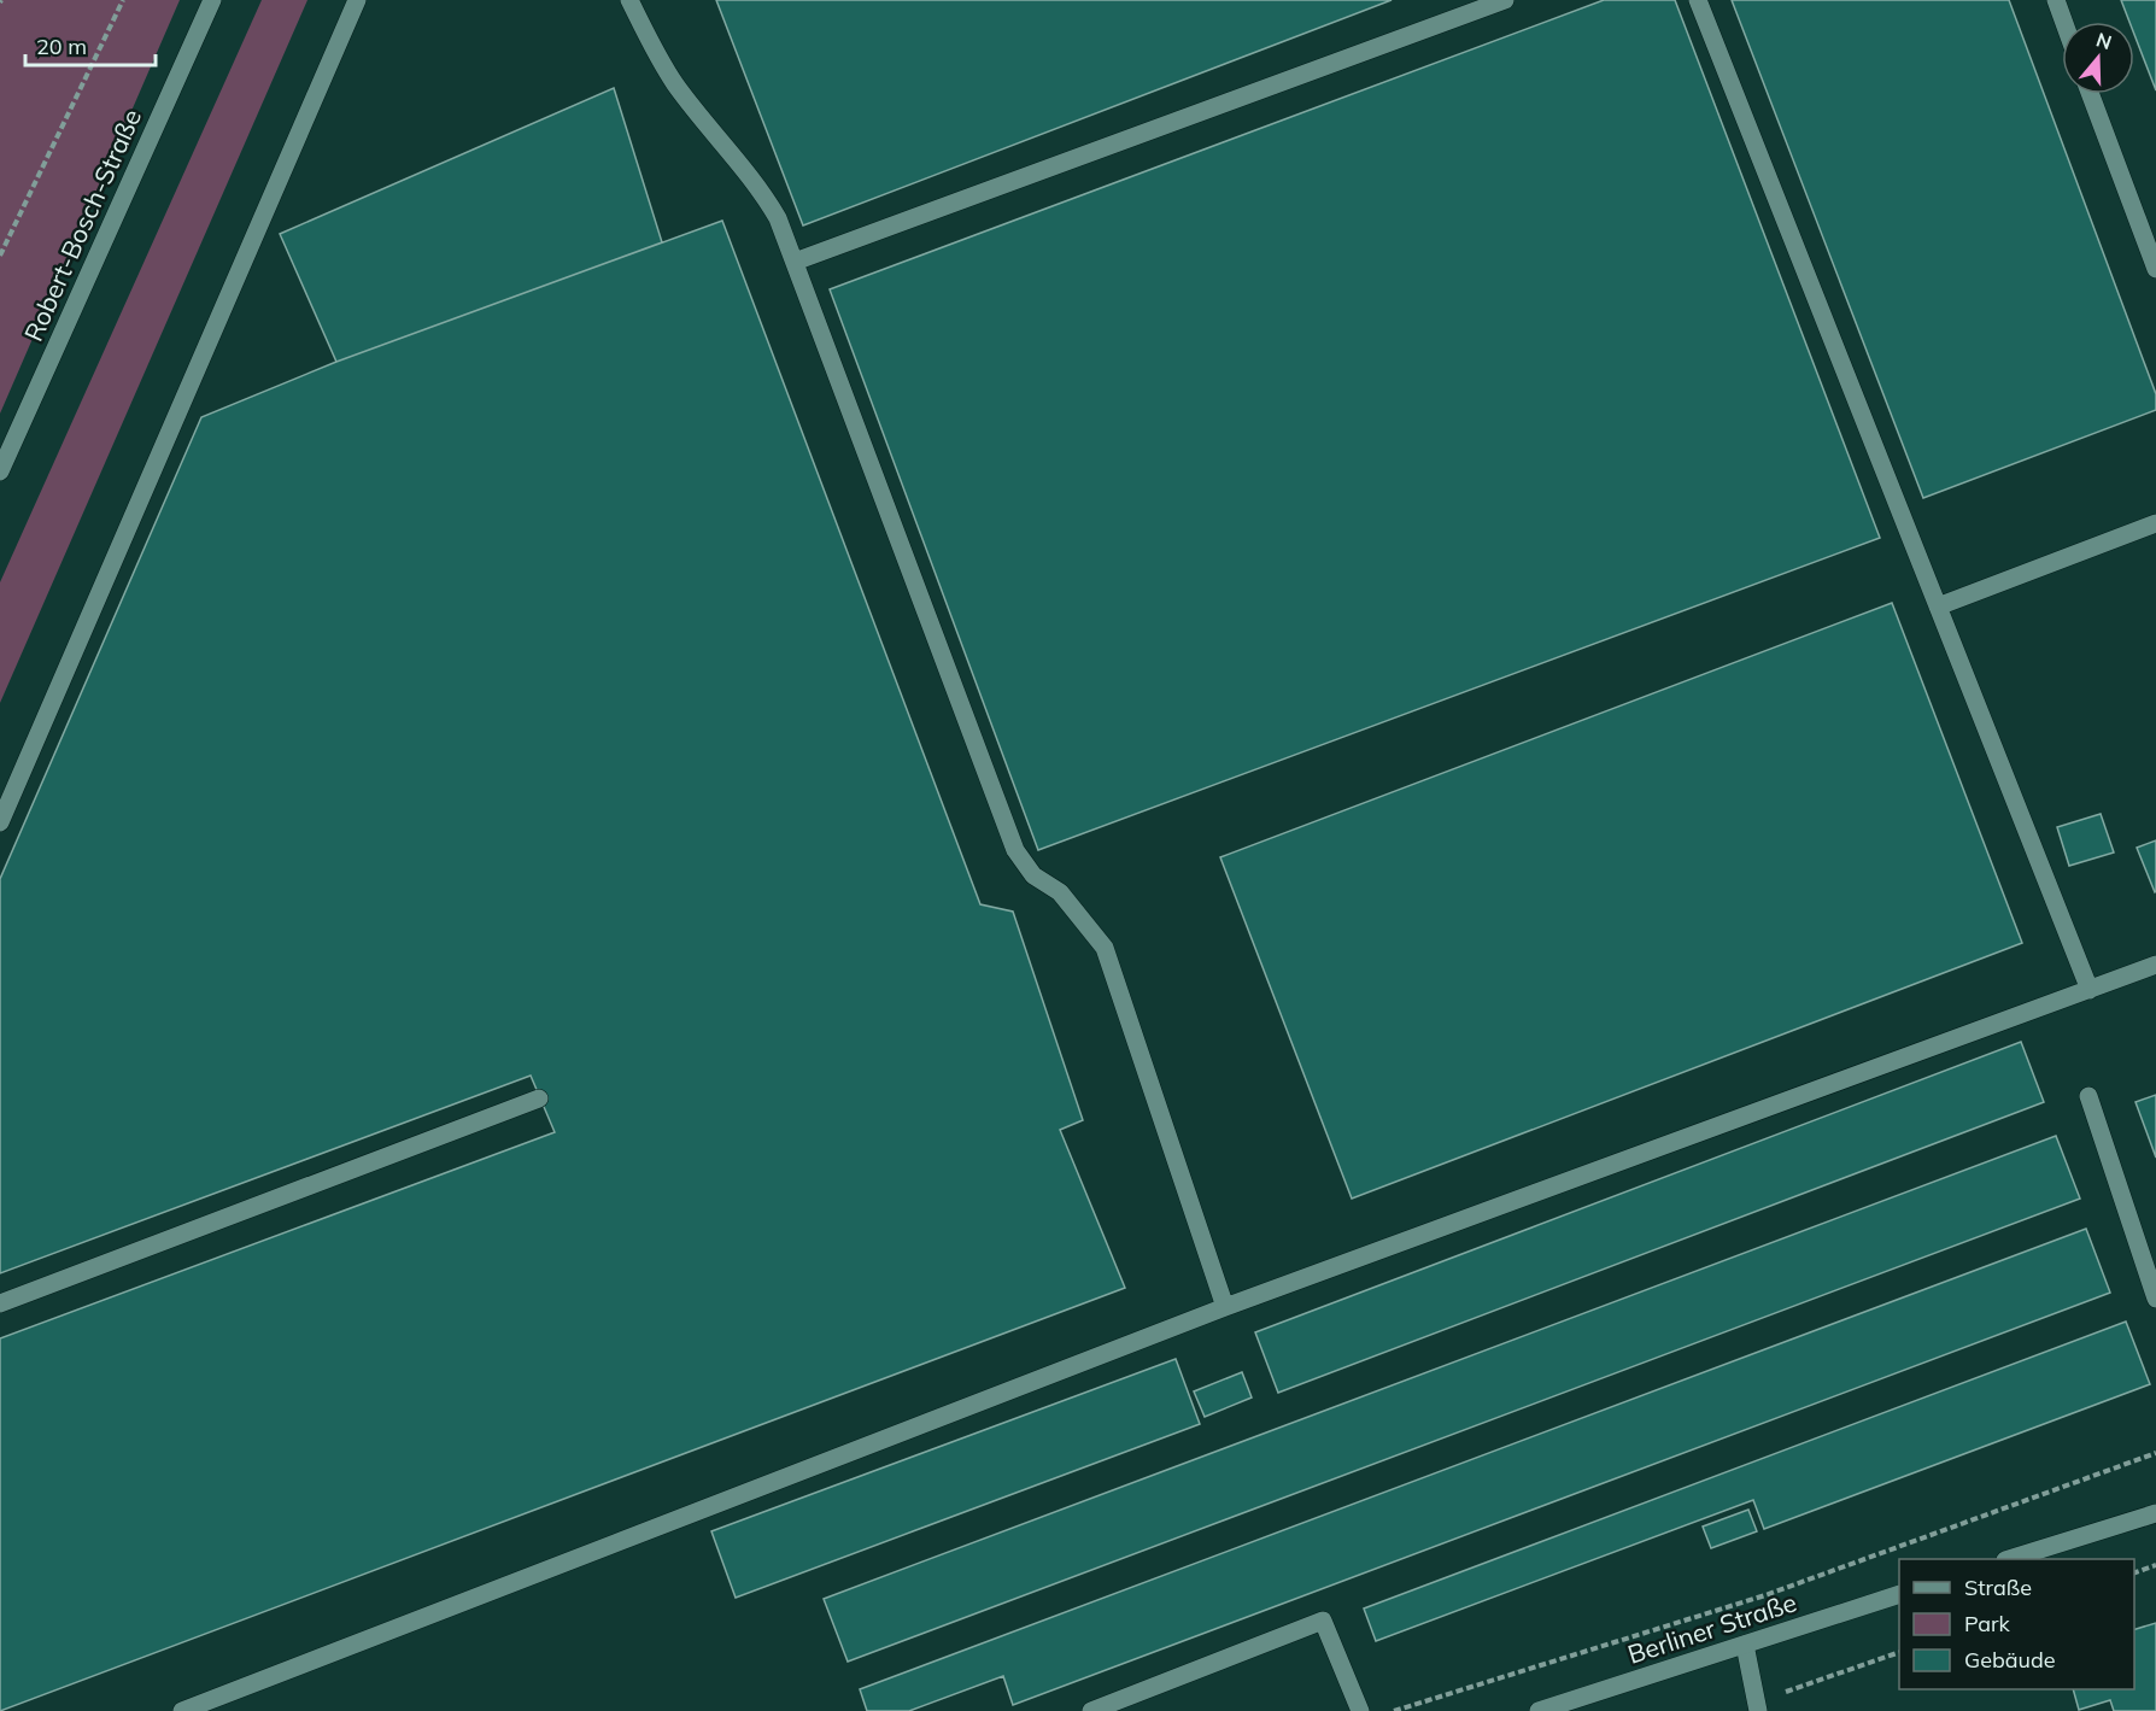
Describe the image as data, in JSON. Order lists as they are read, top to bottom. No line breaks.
{"streets":{"street":["Robert-Bosch-Straße","Berliner Straße"]},"legend":["Straße","Park","Gebäude"],"scale_bar":"20 m","north":"top"}
